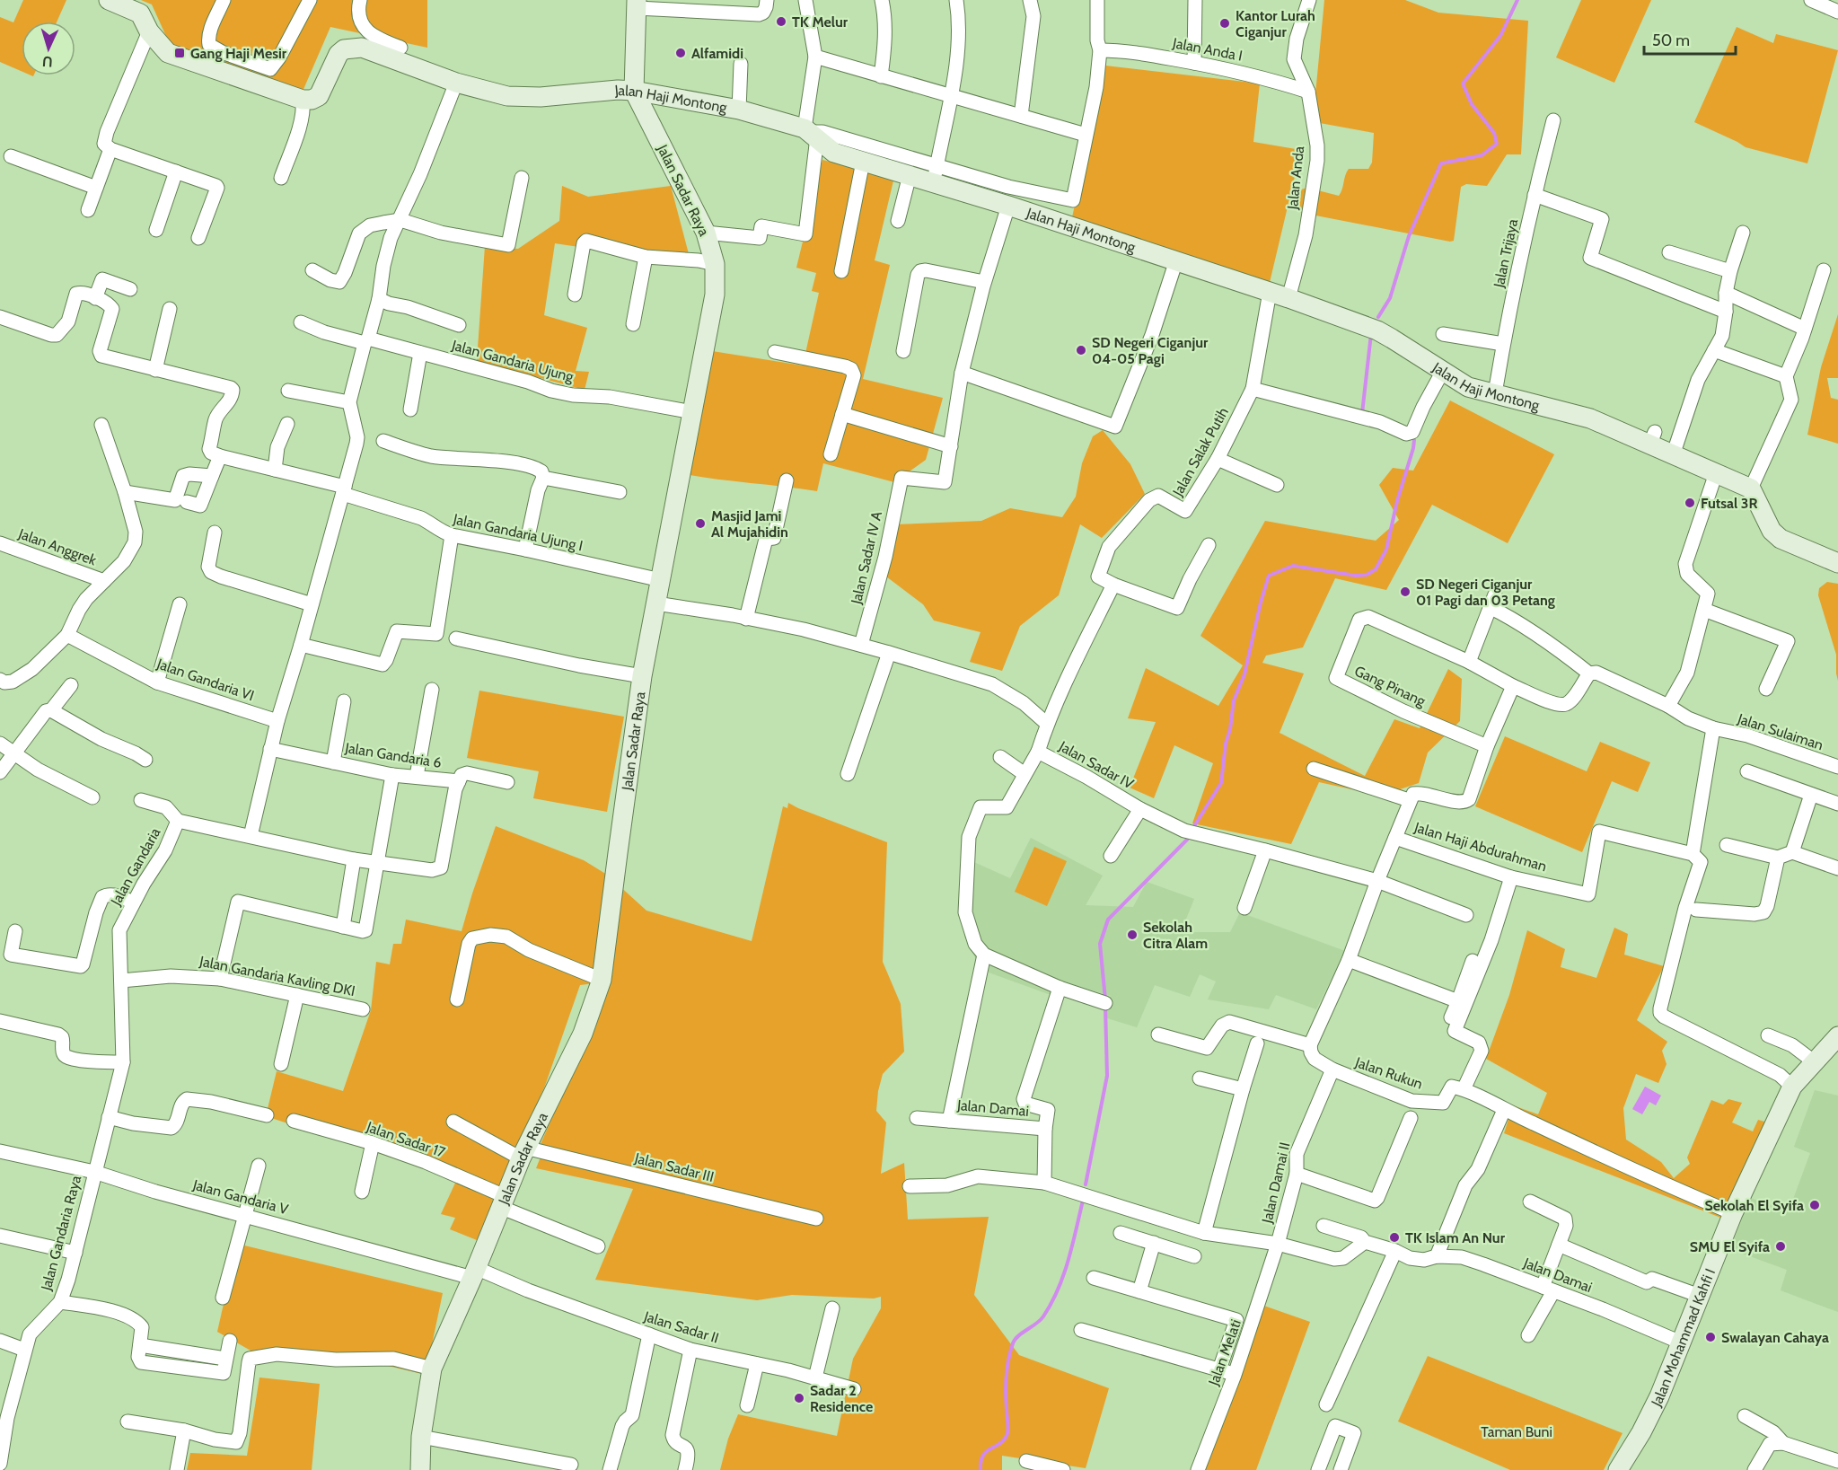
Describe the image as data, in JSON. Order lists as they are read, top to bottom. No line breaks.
{"streets":{"street":["Jalan Anda I","Jalan Haji Montong","Jalan Anda","Jalan Sadar Raya","Jalan Trijaya","Jalan Gandaria Ujung","Jalan Salak Putih","Jalan Gandaria Ujung I","Jalan Anggrek","Jalan Sadar IV A","Jalan Gandaria VI","Gang Pinang","Jalan Sulaiman","Jalan Gandaria 6","Jalan Sadar IV","Jalan Haji Abdurahman","Jalan Gandaria","Jalan Gandaria Kavling DKI","Jalan Rukun","Jalan Damai","Jalan Sadar 17","Jalan Sadar III","Jalan Damai II","Jalan Gandaria V","Jalan Gandaria Raya","Jalan Sadar II","Jalan Mohammad Kahfi I","Jalan Melati"]},"crossings":[["Jalan Anda I","Jalan Anda"],["Jalan Haji Montong","Jalan Anda"],["Jalan Haji Montong","Jalan Sadar Raya"],["Jalan Haji Montong","Jalan Trijaya"],["Jalan Haji Montong","Jalan Salak Putih"],["Jalan Sadar Raya","Jalan Gandaria Ujung"],["Jalan Sadar Raya","Jalan Gandaria Ujung I"],["Jalan Sadar Raya","Jalan Sadar 17"],["Jalan Sadar Raya","Jalan Sadar III"],["Jalan Sadar Raya","Jalan Gandaria V"],["Jalan Sadar Raya","Jalan Sadar II"],["Jalan Gandaria","Jalan Gandaria Kavling DKI"],["Jalan Gandaria","Jalan Gandaria V"],["Jalan Gandaria","Jalan Gandaria Raya"],["Jalan Rukun","Jalan Damai II"],["Jalan Damai","Jalan Mohammad Kahfi I"],["Jalan Damai II","Jalan Melati"],["Jalan Gandaria V","Jalan Gandaria Raya"],["Jalan Gandaria V","Jalan Sadar II"]],"parks":["Taman Buni"],"places":{"other":["TK Melur","Kantor Lurah Ciganjur","Alfamidi","SD Negeri Ciganjur 04-05 Pagi","Futsal 3R","Masjid Jami Al Mujahidin","SD Negeri Ciganjur 01 Pagi dan 03 Petang","Sekolah Citra Alam","Sekolah El Syifa","TK Islam An Nur","SMU El Syifa","Swalayan Cahaya","Sadar 2 Residence"],"transit":["Gang Haji Mesir"]},"scale_bar":"50 m","north":"bottom"}
